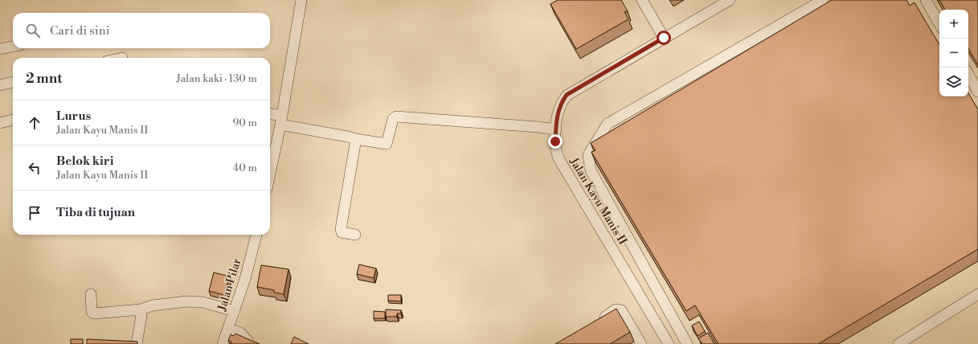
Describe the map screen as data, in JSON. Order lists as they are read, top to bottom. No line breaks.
{"streets":{"street":["Jalan Kayu Manis II","Jalan Pilar"]},"page":{"map_buttons":["+","−"],"search":"Cari di sini","heading":["2 mnt","Jalan kaki · 130 m"],"list":[["Lurus","Jalan Kayu Manis II","90 m"],["Belok kiri","Jalan Kayu Manis II","40 m"],"Tiba di tujuan"]}}
